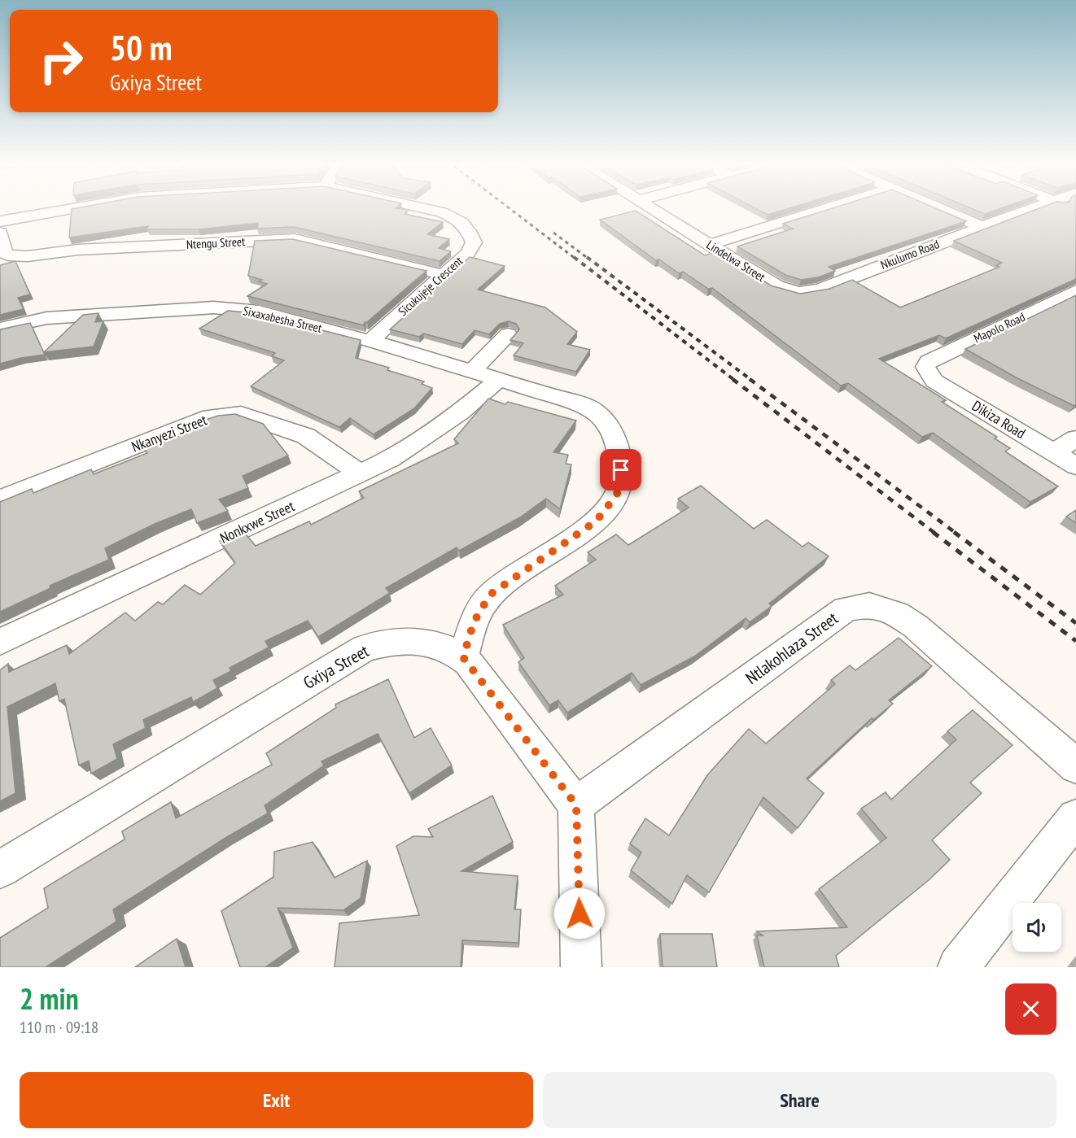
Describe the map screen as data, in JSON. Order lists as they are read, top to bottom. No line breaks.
{"streets":{"street":["Ntengu Street","Nkulumo Road","Lindelwa Street","Sicukujeje Crescent","Sixaxabesha Street","Mapolo Road","Dikiza Road","Nkanyezi Street","Nonkxwe Street","Ntlakohlaza Street","Gxiya Street"]},"crossings":[["Ntengu Street","Sicukujeje Crescent"],["Nkulumo Road","Lindelwa Street"],["Sicukujeje Crescent","Sixaxabesha Street"],["Sixaxabesha Street","Nonkxwe Street"],["Sixaxabesha Street","Gxiya Street"],["Mapolo Road","Dikiza Road"],["Nkanyezi Street","Nonkxwe Street"]],"page":{"turn":["50 m","Gxiya Street"],"heading":["2 min","110 m · 09:18"],"buttons":["Exit","Share"]}}
